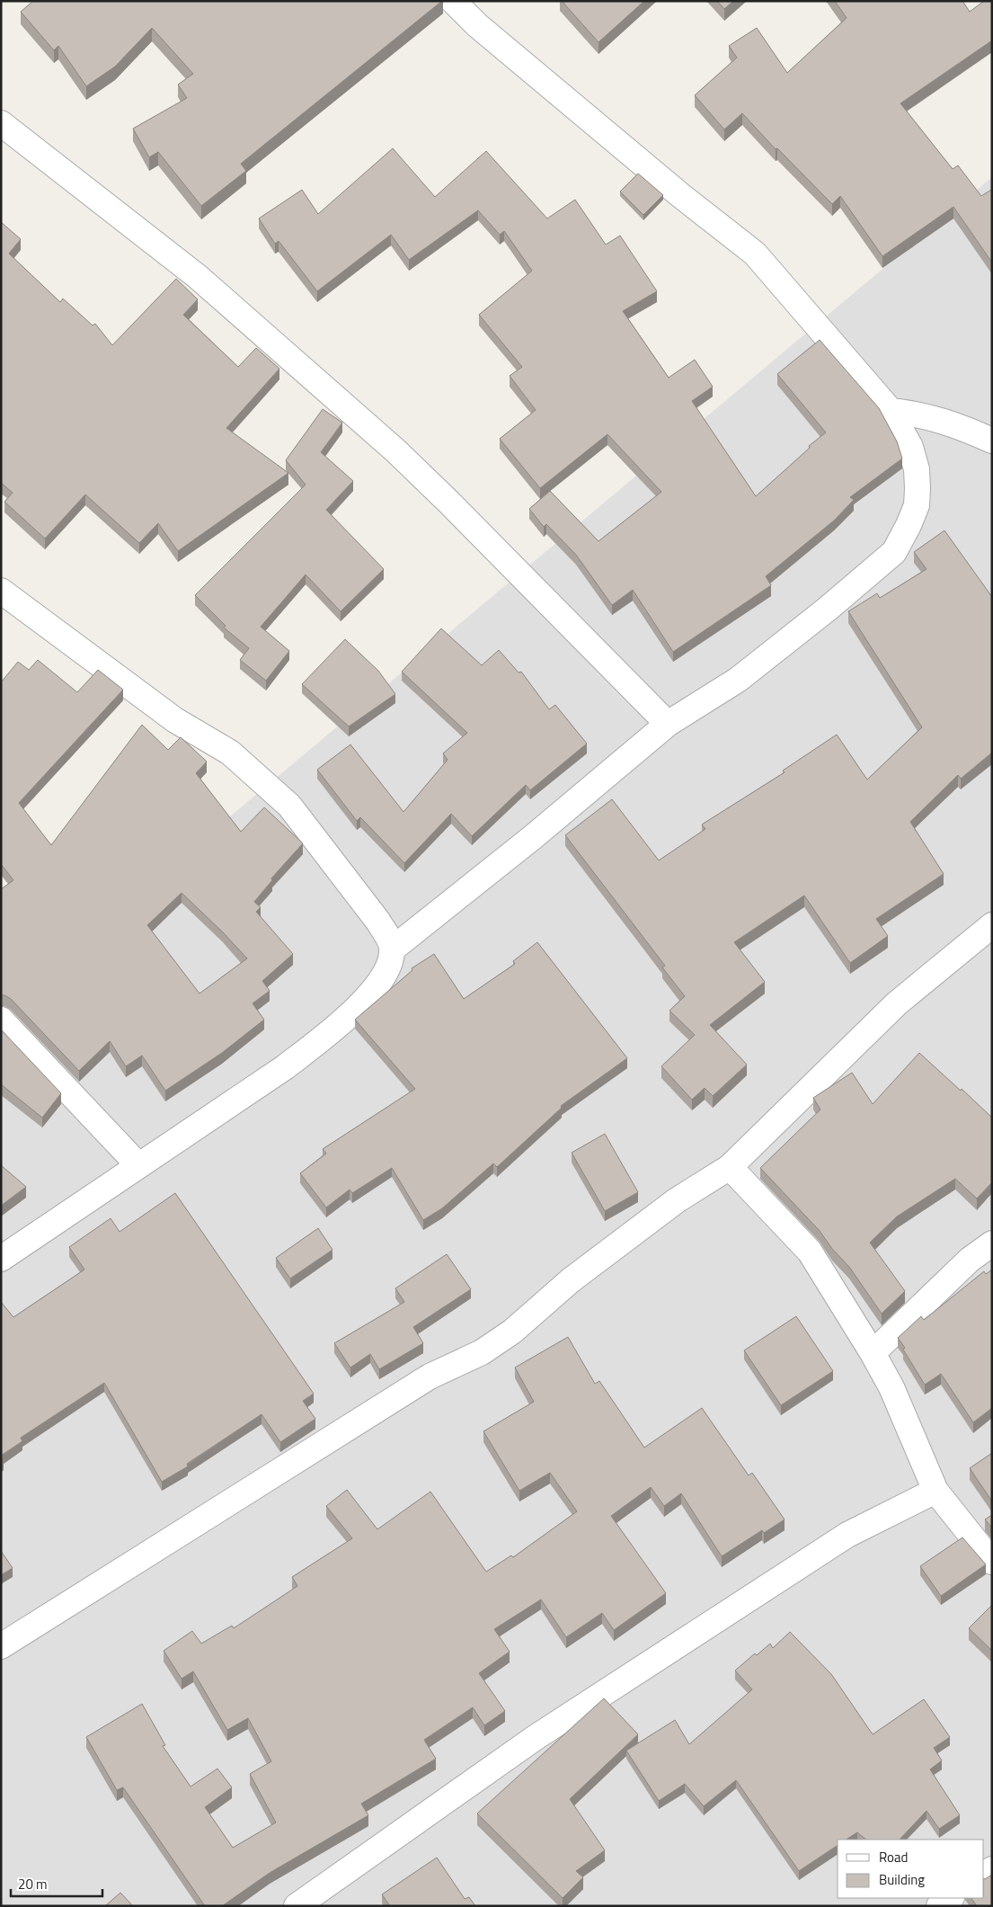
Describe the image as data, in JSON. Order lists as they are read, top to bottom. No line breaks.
{"legend":["Road","Building"],"scale_bar":"20 m"}
